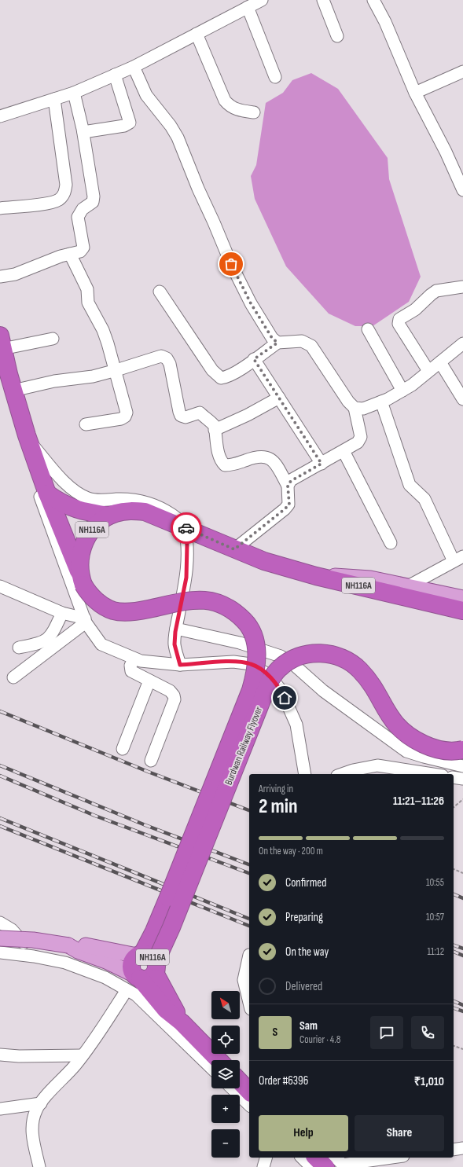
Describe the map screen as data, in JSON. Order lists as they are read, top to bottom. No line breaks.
{"streets":{"highway":["NH116A","Burdwan Railway Flyover"]},"crossings":[["NH116A","Burdwan Railway Flyover"]],"north":"top left","page":{"heading":["2 min","Arriving in","11:21–11:26"],"panel":["Sam","Courier · 4.8","Order #6396","₹1,010"],"bar":"On the way · 200 m","list":[["Confirmed","10:55"],["Preparing","10:57"],["On the way","11:12"],"Delivered"],"map_buttons":["+","−"],"round":"S","buttons":["Help","Share"]}}
